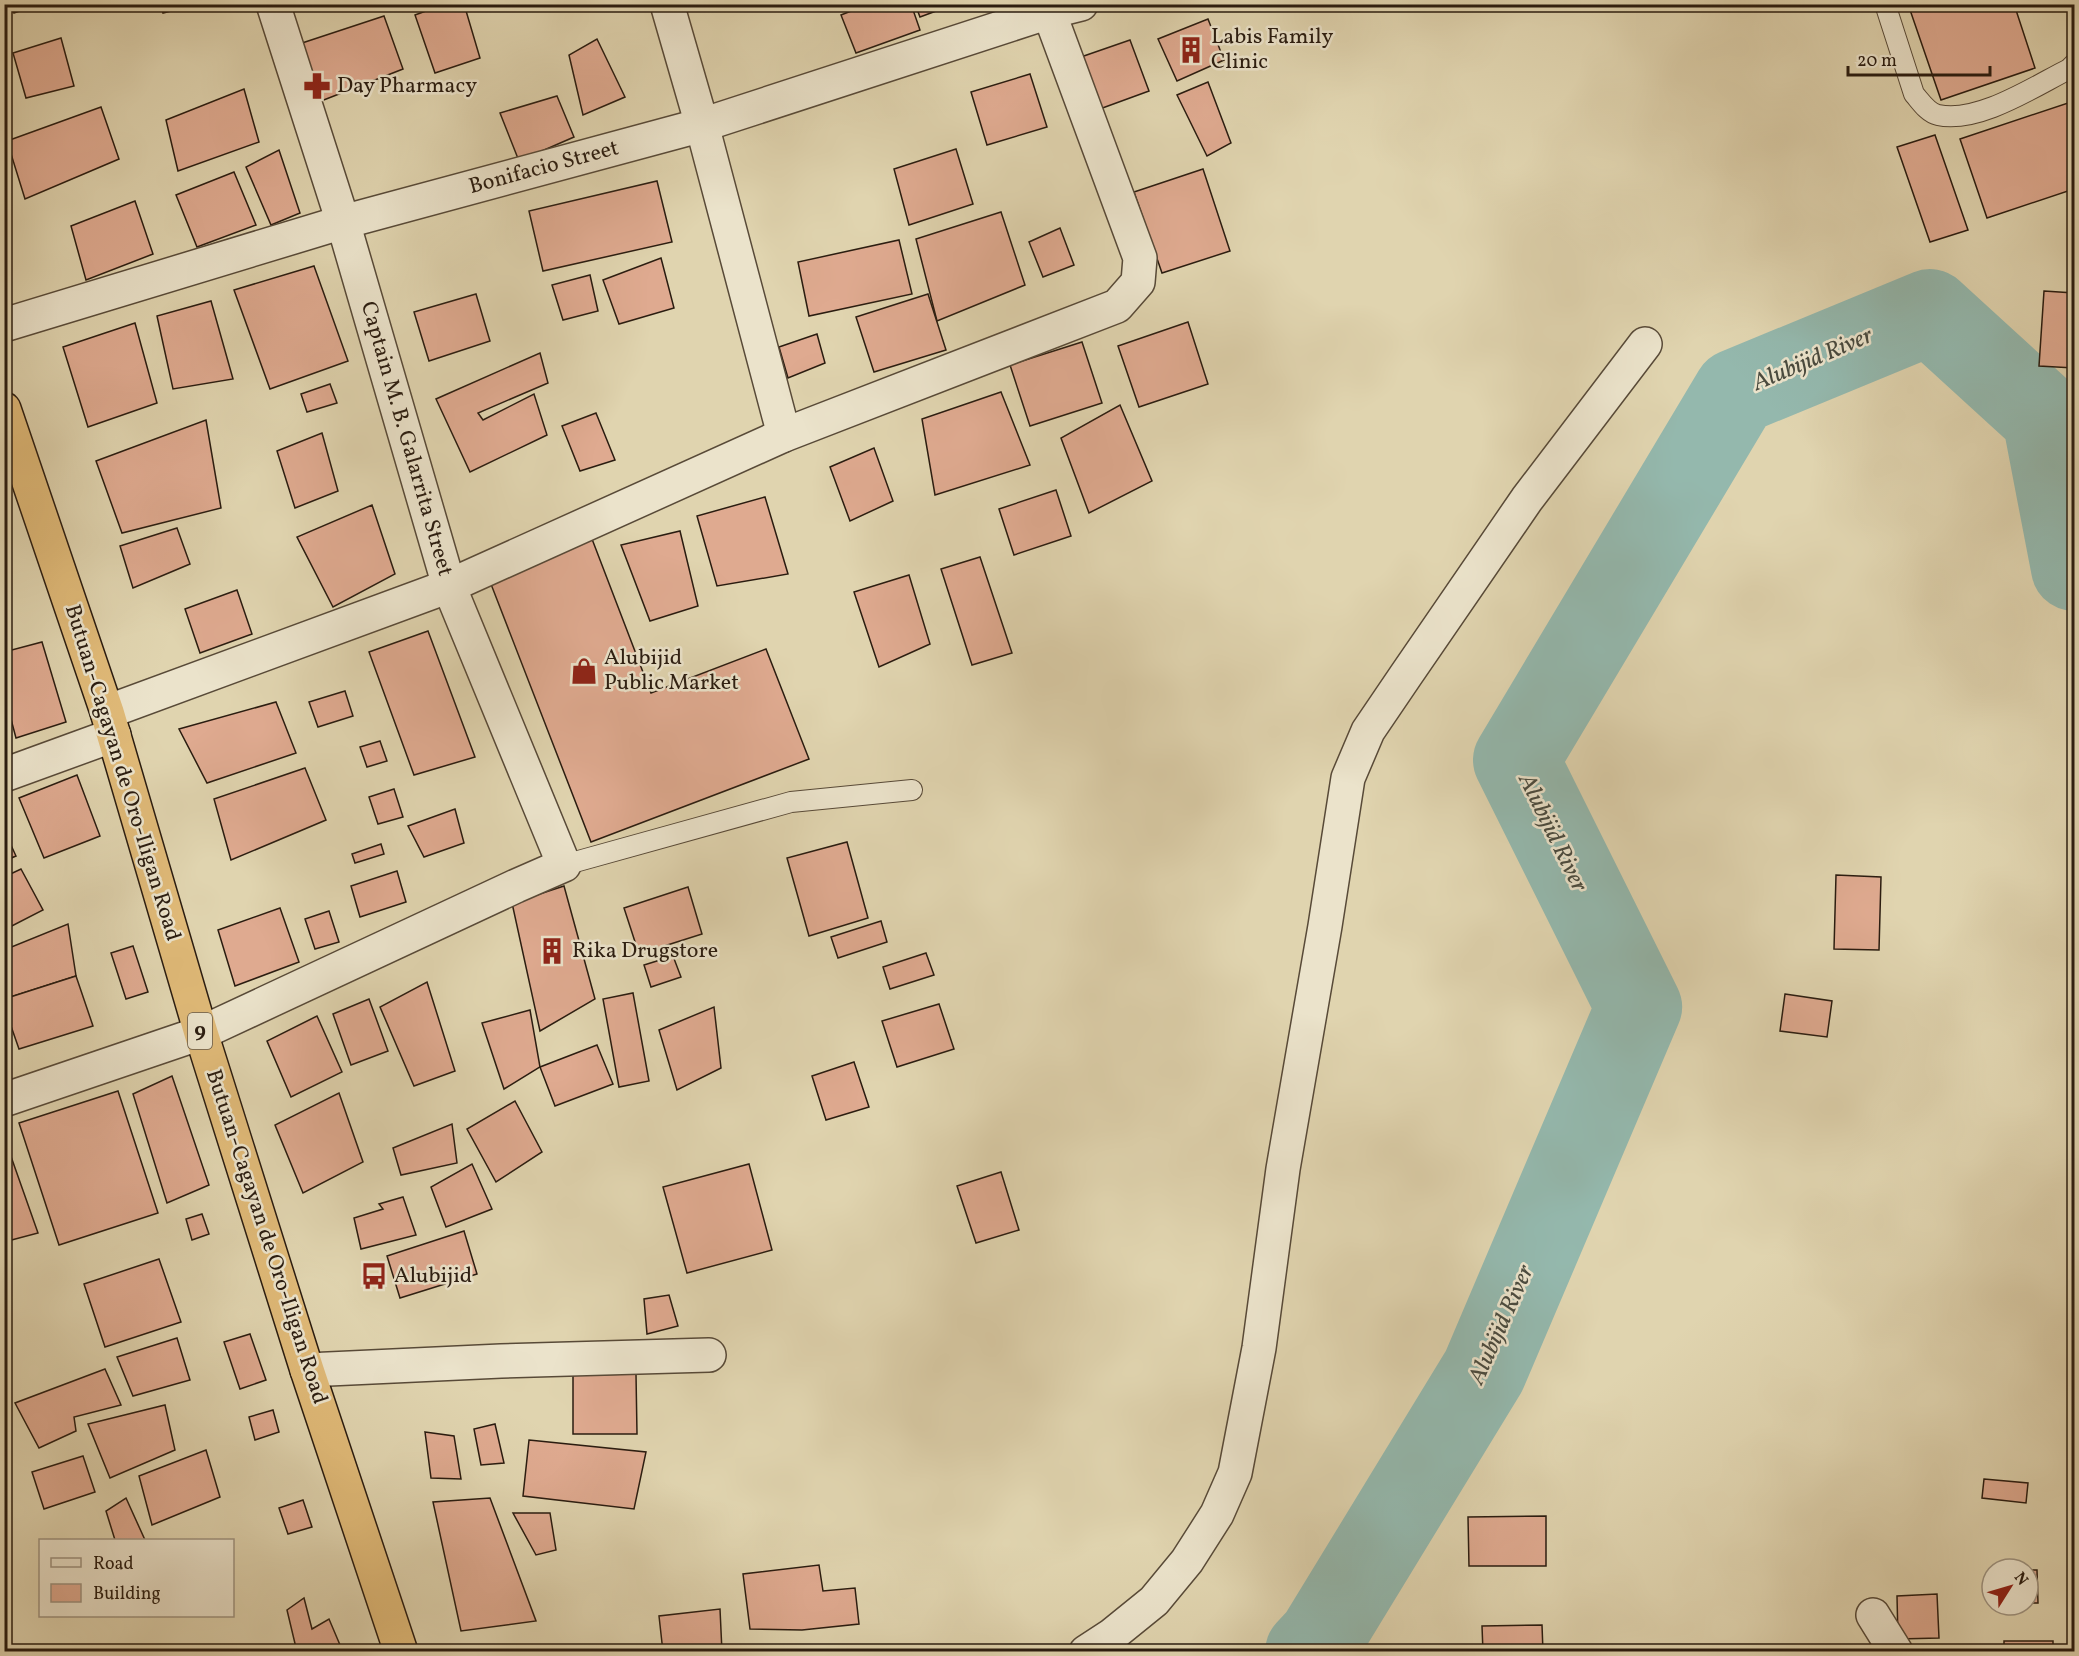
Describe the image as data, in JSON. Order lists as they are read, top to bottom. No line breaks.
{"streets":{"highway":["Butuan-Cagayan de Oro-Iligan Road","9"],"street":["Bonifacio Street","Captain M. B. Galarrita Street"]},"crossings":[["Bonifacio Street","Captain M. B. Galarrita Street"]],"water":["Alubijid River"],"places":{"building":["Labis Family Clinic","Rika Drugstore"],"pharmacy":["Day Pharmacy"],"shop":["Alubijid Public Market"],"bus stop":["Alubijid"]},"legend":["Road","Building"],"scale_bar":"20 m","north":"top right"}
